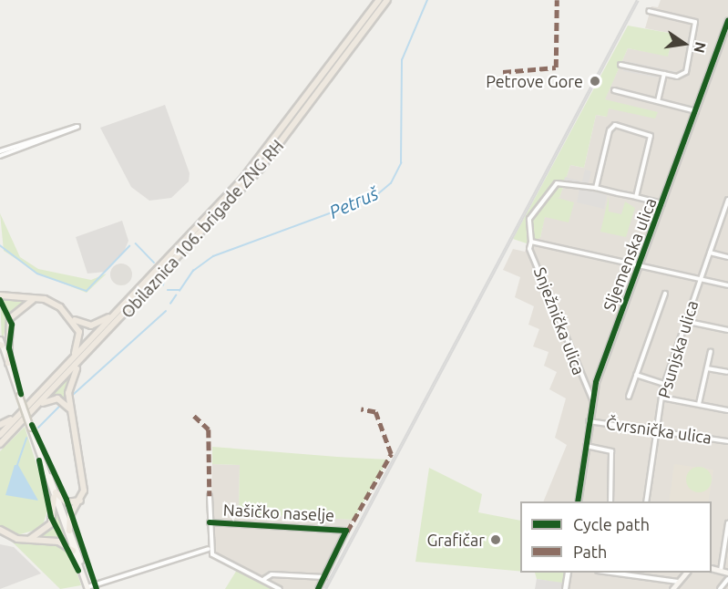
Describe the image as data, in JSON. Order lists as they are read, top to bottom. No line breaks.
{"streets":{"highway":["Obilaznica 106. brigade ZNG RH"],"street":["Sljemenska ulica","Snježnička ulica","Psunjska ulica","Čvrsnička ulica","Našičko naselje"]},"crossings":[["Sljemenska ulica","Snježnička ulica"],["Sljemenska ulica","Čvrsnička ulica"],["Psunjska ulica","Čvrsnička ulica"]],"water":["Petruš"],"places":["Petrove Gore","Grafičar"],"legend":["Cycle path","Path"],"north":"right"}
